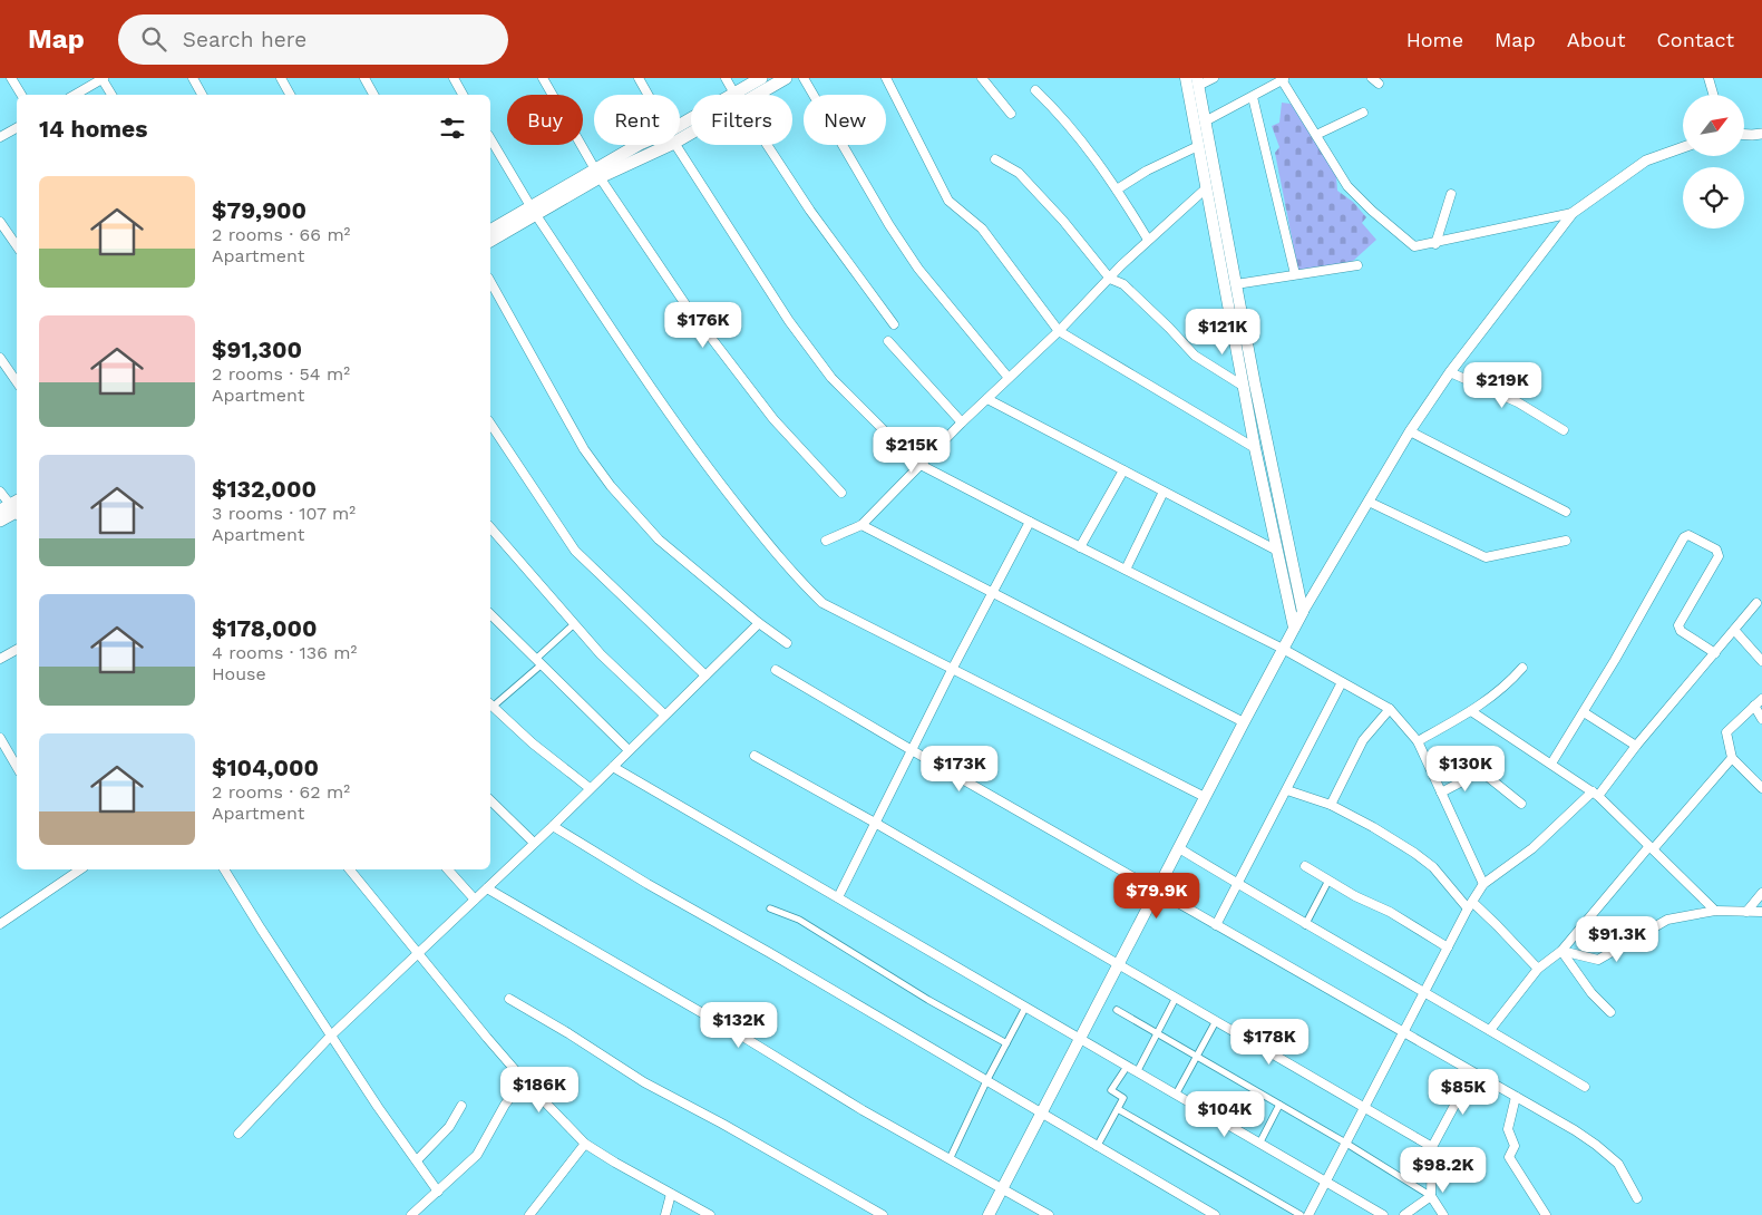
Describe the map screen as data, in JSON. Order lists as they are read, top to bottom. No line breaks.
{"north":"top right","page":{"header":"Map","search":"Search here","nav":["Home","Map","About","Contact"],"chip":["Buy","Rent","Filters","New"],"heading":"14 homes","list":[{"name":"$79,900","note":"2 rooms · 66 m² · Apartment"},{"name":"$91,300","note":"2 rooms · 54 m² · Apartment"},{"name":"$132,000","note":"3 rooms · 107 m² · Apartment"},{"name":"$178,000","note":"4 rooms · 136 m² · House"},{"name":"$104,000","note":"2 rooms · 62 m² · Apartment"}],"price":["$176K","$121K","$219K","$215K","$173K","$130K","$79.9K","$91.3K","$132K","$178K","$186K","$85K","$104K","$98.2K"]}}
